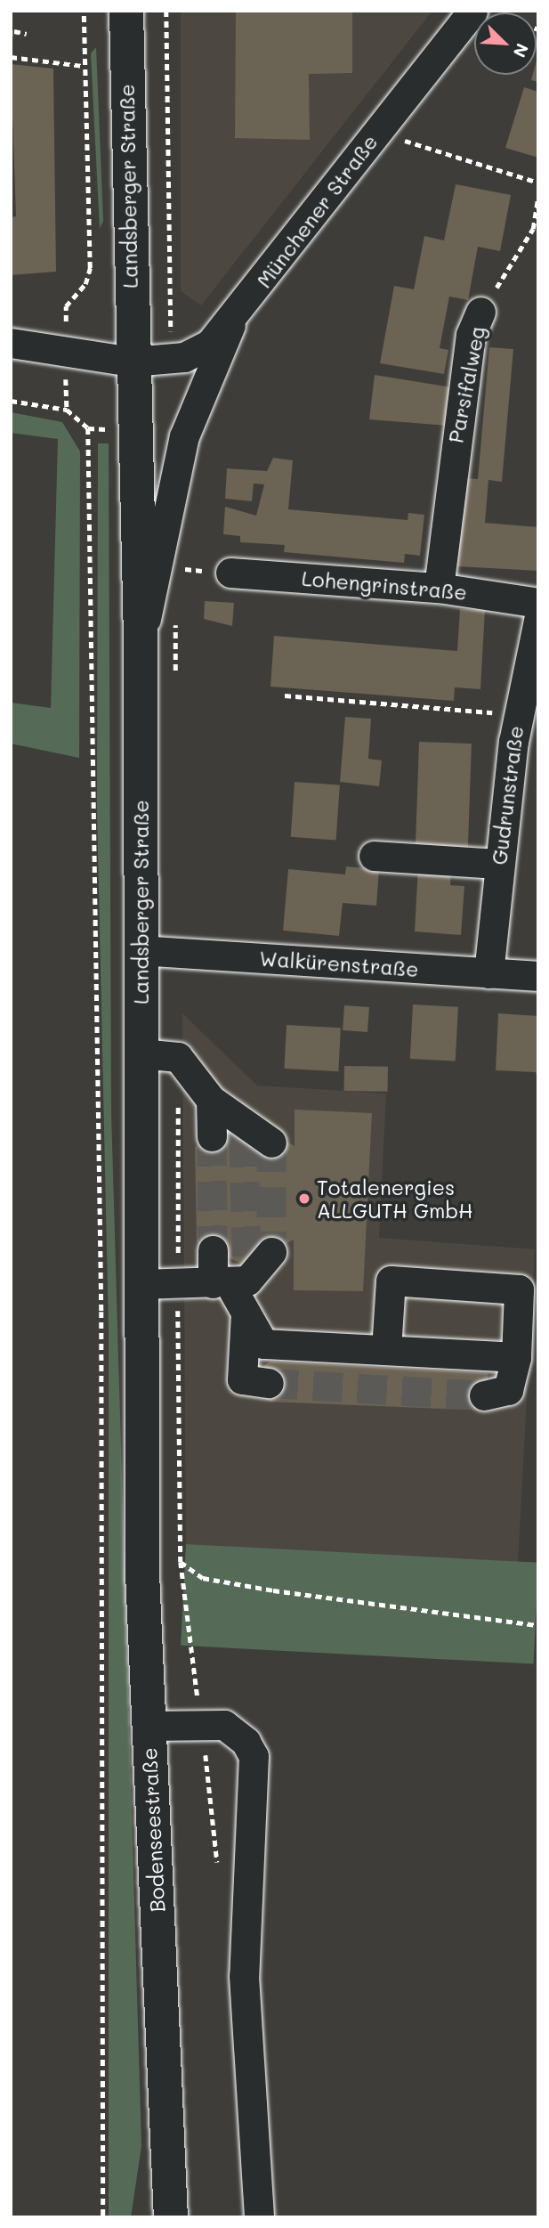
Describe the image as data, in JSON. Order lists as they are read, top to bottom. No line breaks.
{"streets":{"main road":["Landsberger Straße","Bodenseestraße"],"street":["Münchener Straße","Parsifalweg","Lohengrinstraße","Gudrunstraße","Walkürenstraße"]},"crossings":[["Landsberger Straße","Münchener Straße"],["Landsberger Straße","Walkürenstraße"],["Landsberger Straße","Bodenseestraße"],["Parsifalweg","Lohengrinstraße"],["Gudrunstraße","Walkürenstraße"]],"places":["Totalenergies ALLGUTH GmbH"],"north":"bottom right"}
